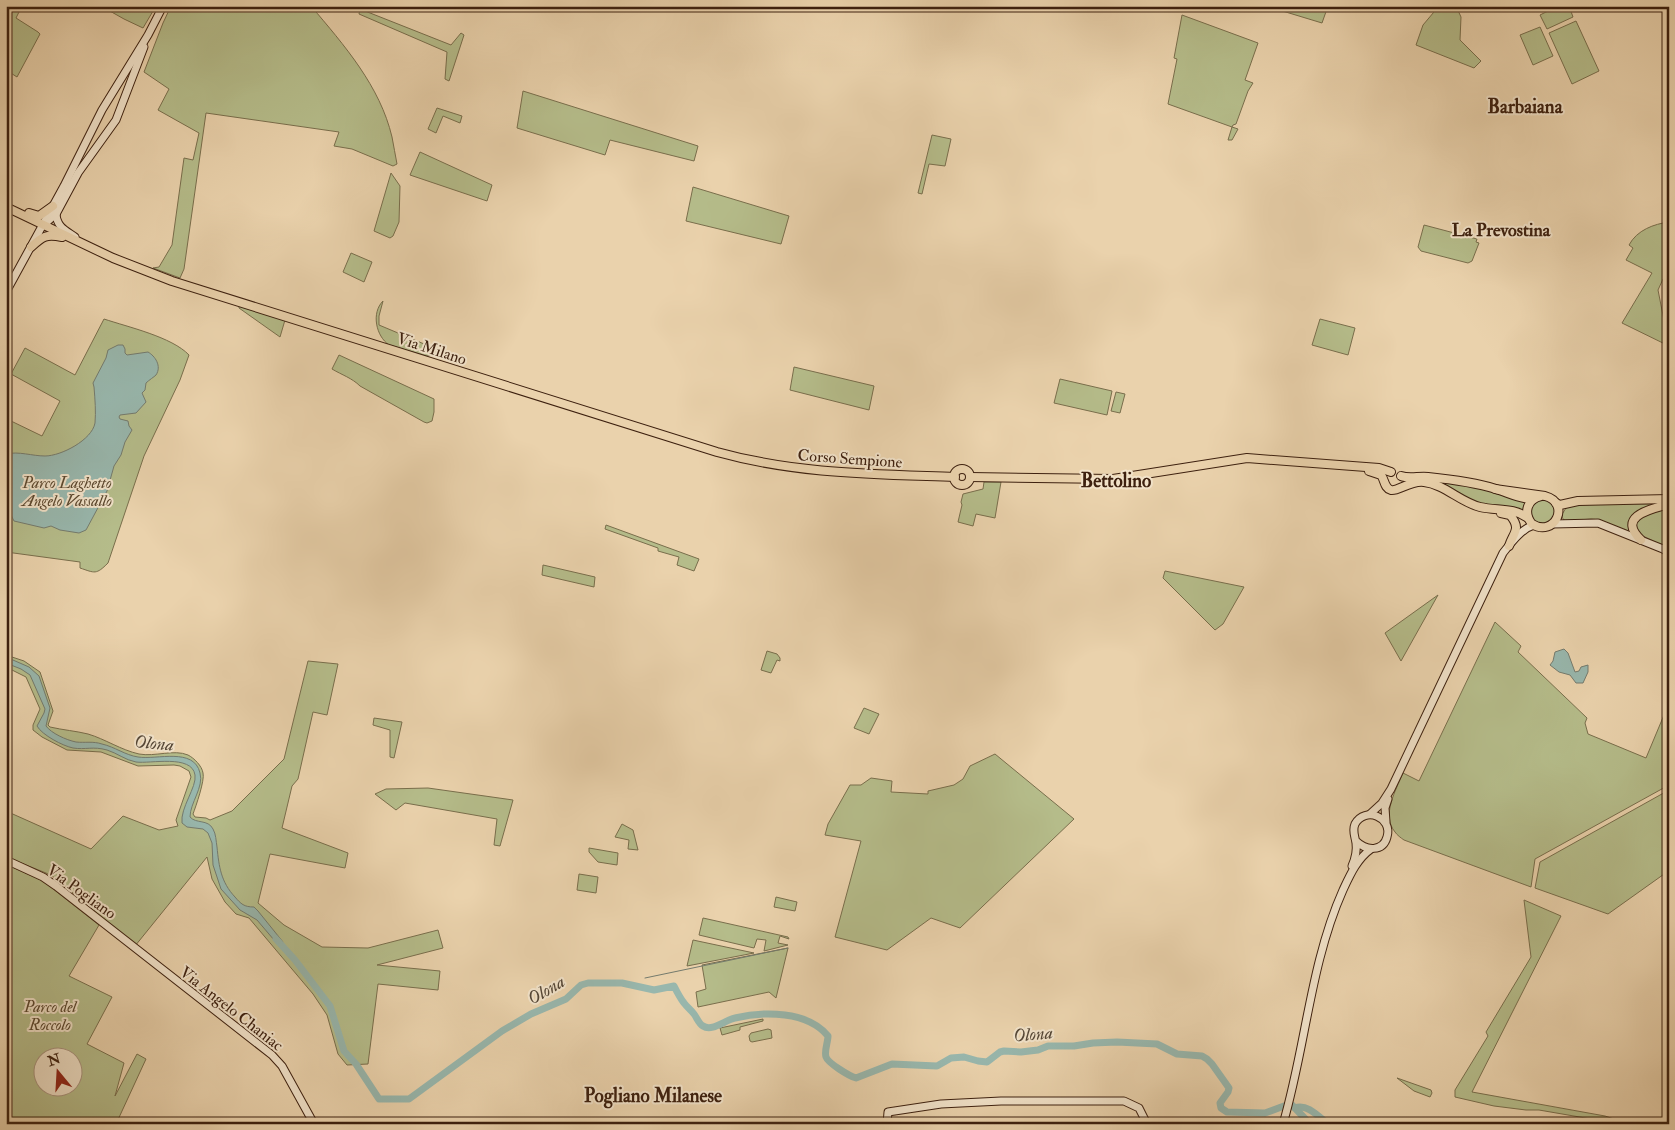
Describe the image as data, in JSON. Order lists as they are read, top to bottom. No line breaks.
{"streets":{"main road":["Via Milano","Corso Sempione"],"street":["Via Pogliano","Via Angelo Chaniac"]},"crossings":[["Via Milano","Corso Sempione"],["Via Pogliano","Via Angelo Chaniac"]],"districts":["Barbaiana","La Prevostina","Bettolino","Pogliano Milanese"],"water":["Olona"],"parks":["Parco Laghetto Angelo Vassallo","Parco del Roccolo"],"north":"top"}
